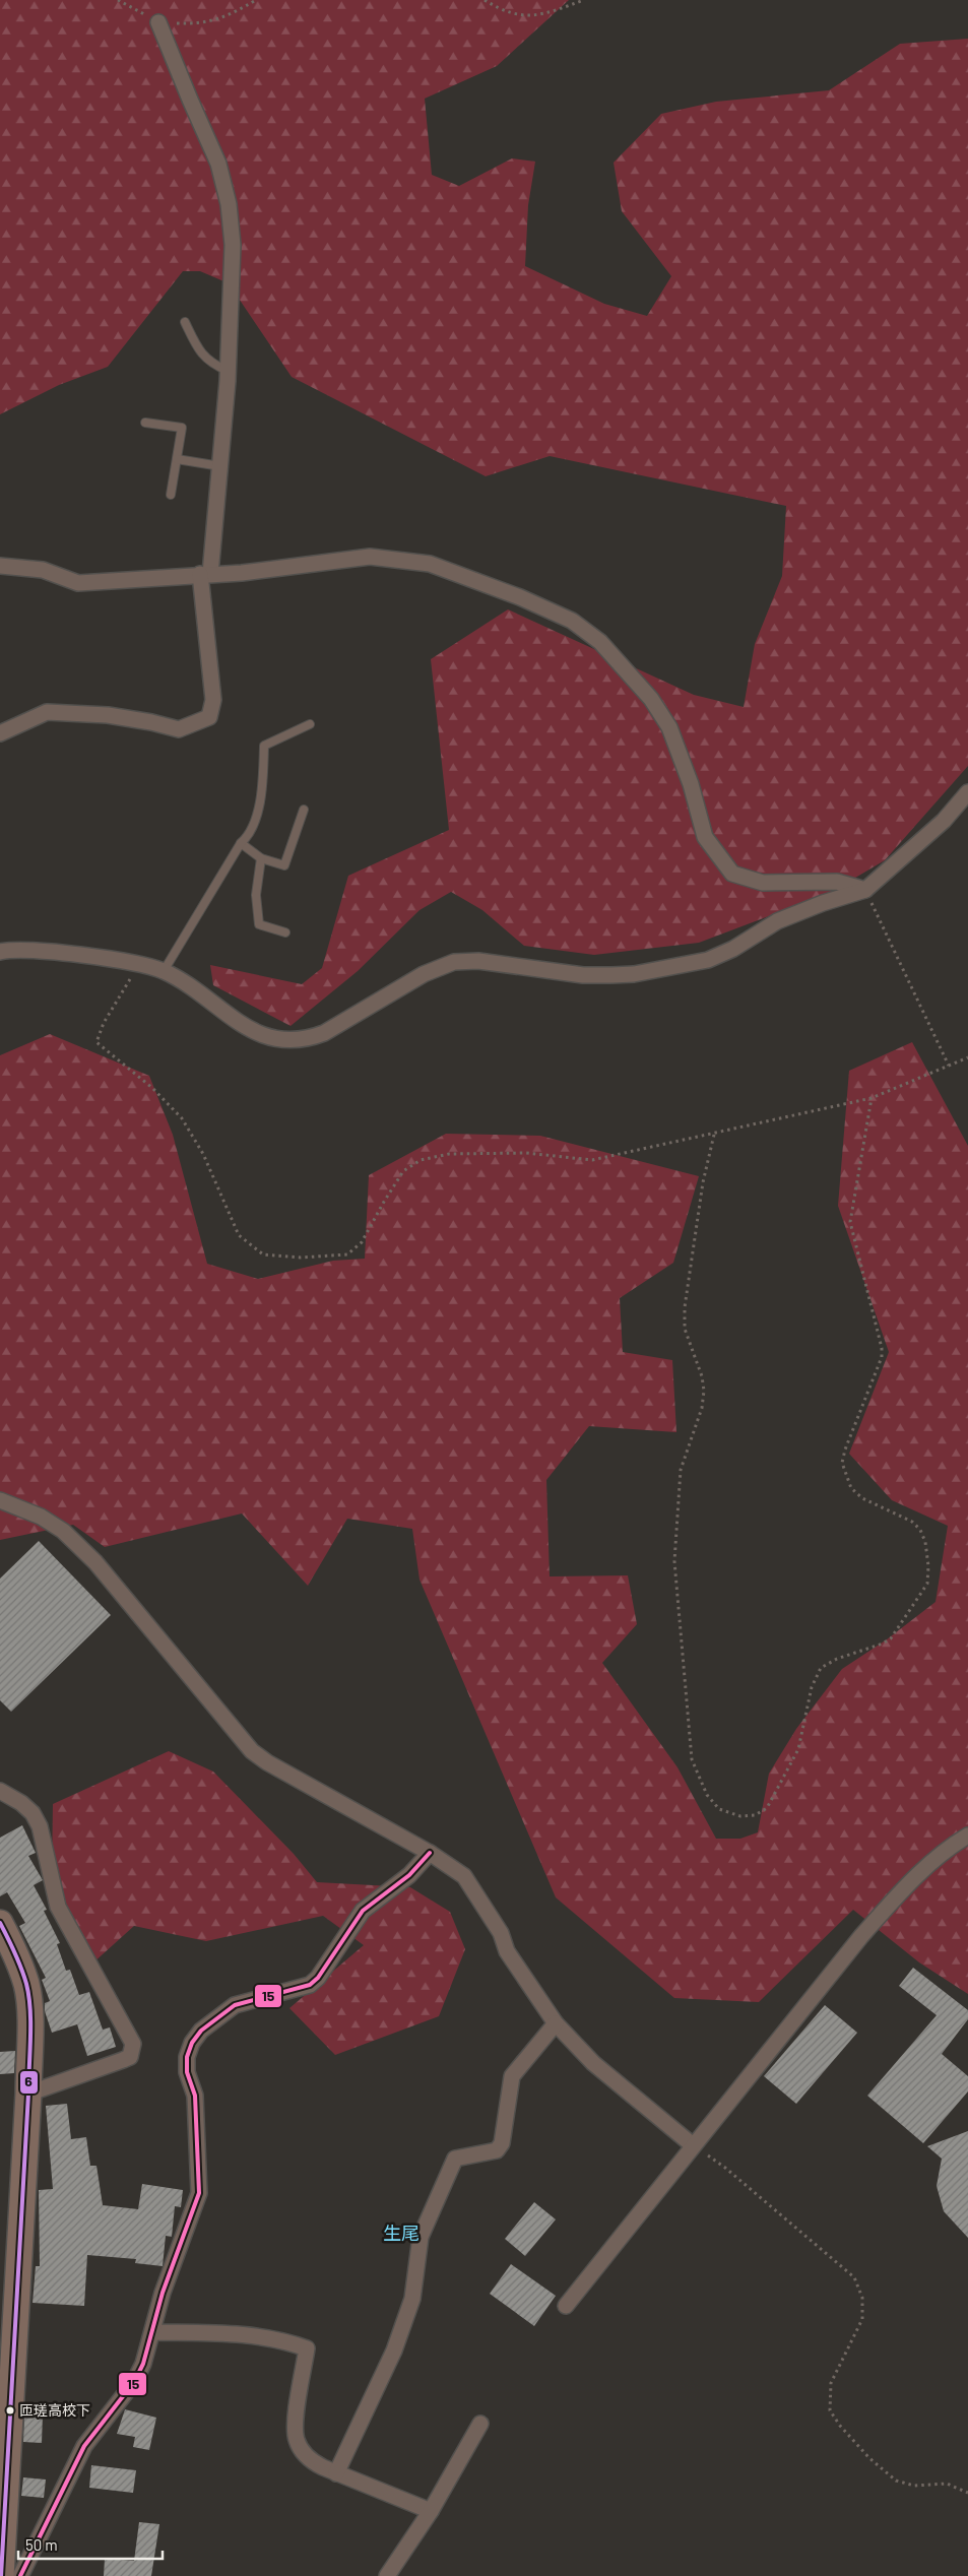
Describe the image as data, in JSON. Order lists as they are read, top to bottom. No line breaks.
{"districts":["生尾"],"places":["匝瑳高校下"],"lines":["transit line 15","transit line 6"],"scale_bar":"50 m"}
